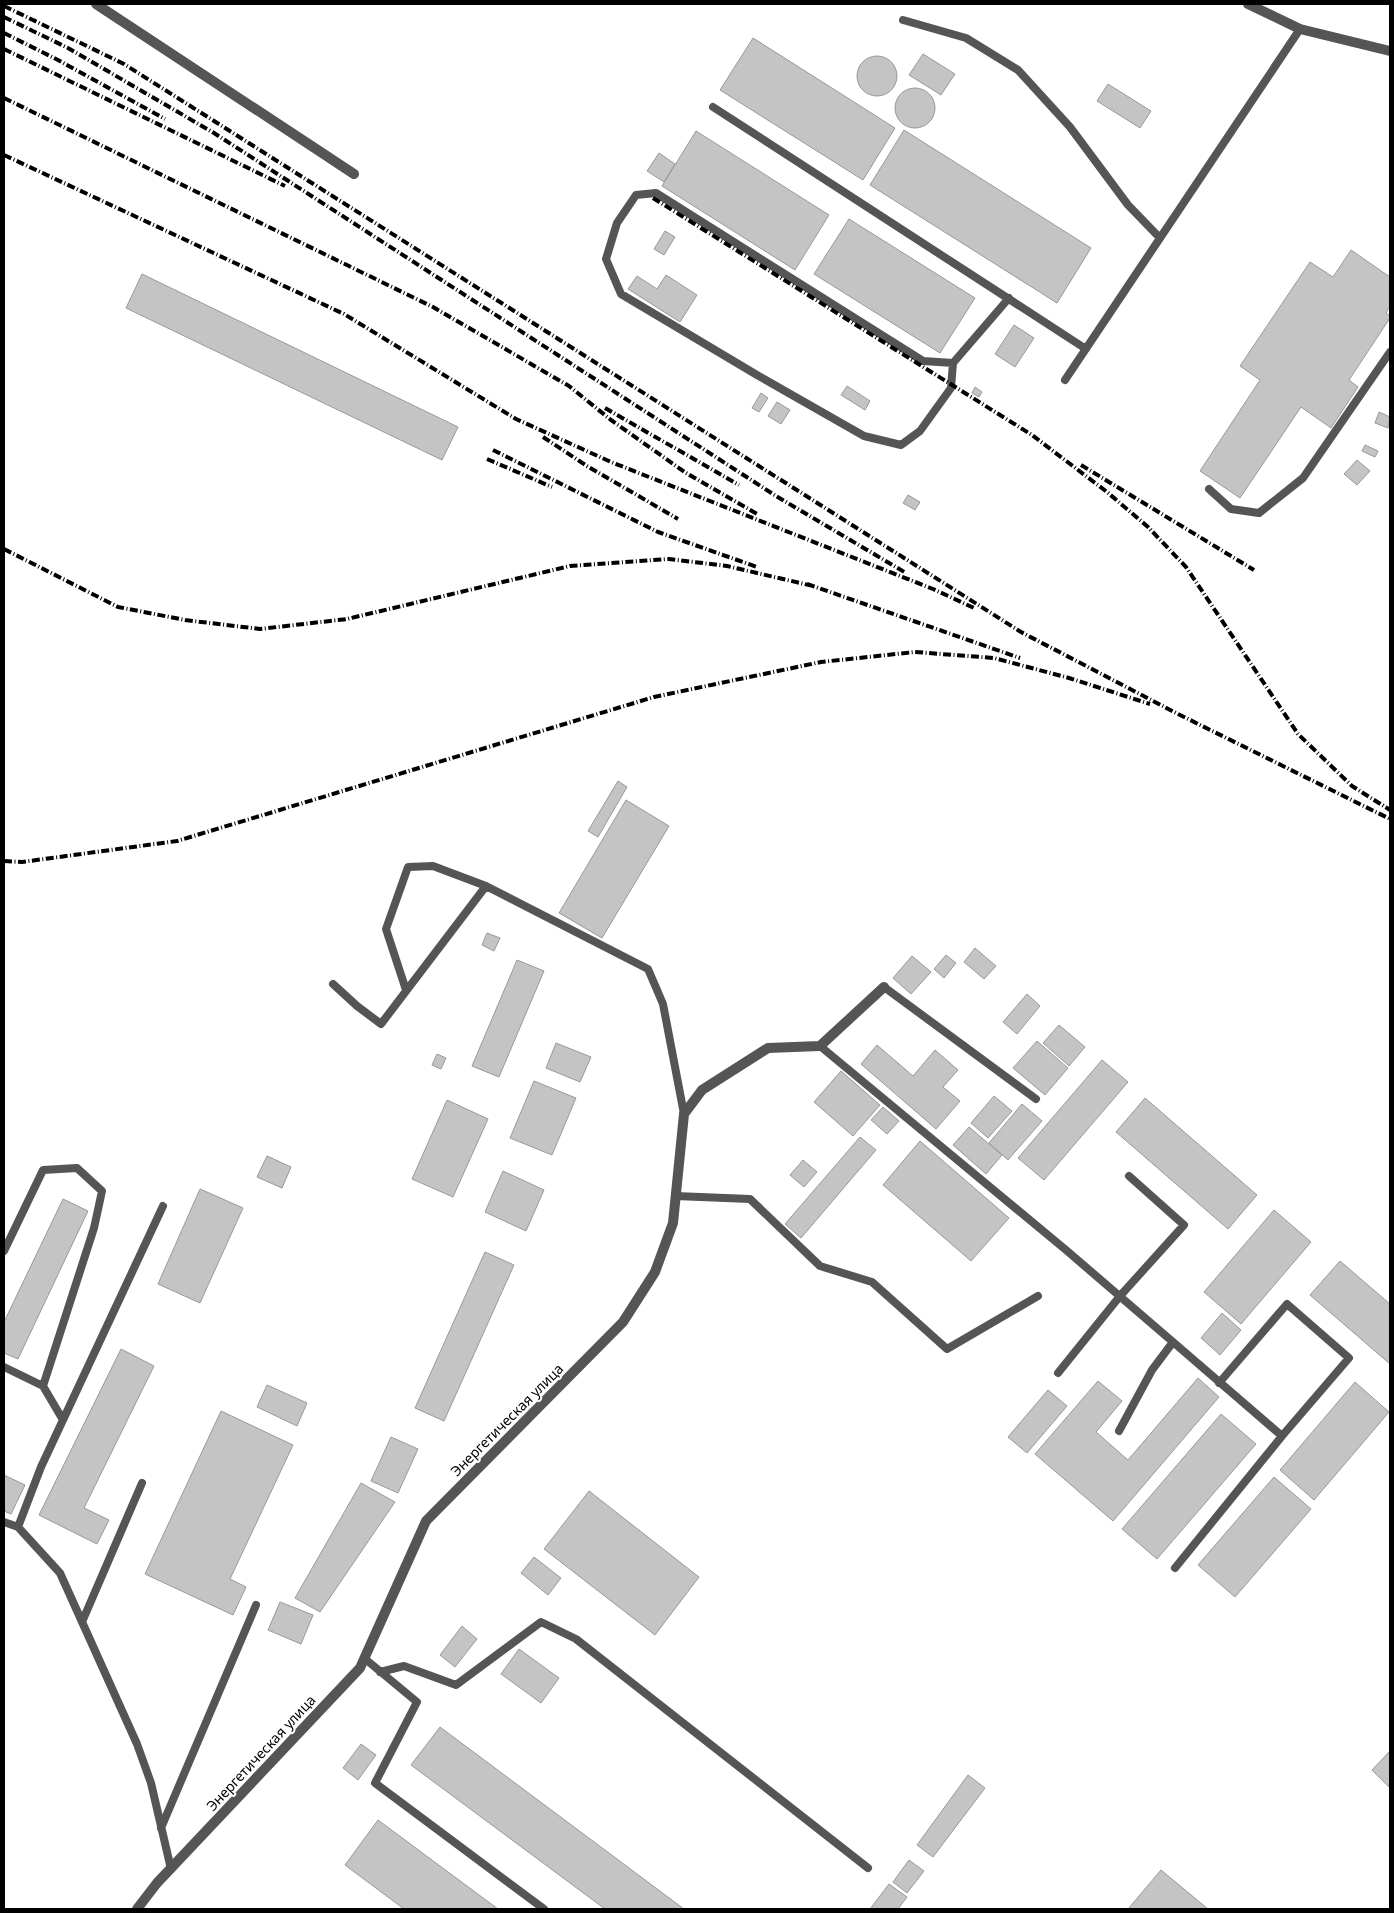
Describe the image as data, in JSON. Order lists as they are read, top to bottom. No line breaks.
{"streets":{"street":["Энергетическая улица"]}}
